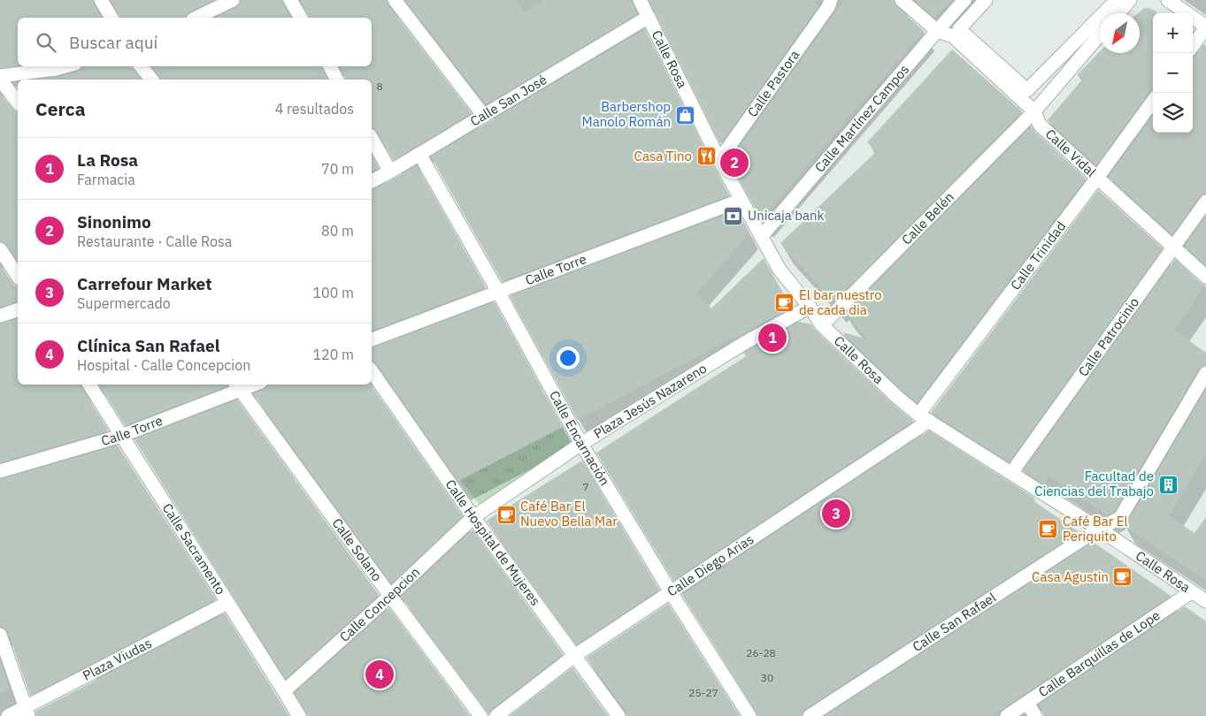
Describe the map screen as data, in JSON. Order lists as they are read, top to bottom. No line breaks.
{"streets":{"street":["Calle Rosa","Calle Pastora","Calle San José","Calle Martínez Campos","Calle Vidal","Calle Belén","Calle Trinidad","Calle Torre","Calle Patrocinio","Plaza Jesús Nazareno","Calle Encarnación","Calle Hospital de Mujeres","Calle Sacramento","Calle Solano","Calle Diego Arias","Calle Concepcion","Calle San Rafael","Calle Barquillas de Lope","Plaza Viudas"]},"crossings":[["Calle Rosa","Calle Pastora"],["Calle Rosa","Calle San José"],["Calle Rosa","Calle Martínez Campos"],["Calle Rosa","Calle Belén"],["Calle Rosa","Calle Trinidad"],["Calle Rosa","Calle Torre"],["Calle Rosa","Calle Patrocinio"],["Calle Rosa","Plaza Jesús Nazareno"],["Calle Rosa","Calle Diego Arias"],["Calle Rosa","Calle San Rafael"],["Calle Rosa","Calle Barquillas de Lope"],["Calle San José","Calle Encarnación"],["Calle Martínez Campos","Calle Vidal"],["Calle Vidal","Calle Belén"],["Calle Vidal","Calle Trinidad"],["Calle Vidal","Calle Patrocinio"],["Calle Trinidad","Calle Diego Arias"],["Calle Torre","Calle Encarnación"],["Calle Torre","Calle Sacramento"],["Calle Torre","Calle Solano"],["Plaza Jesús Nazareno","Calle Encarnación"],["Plaza Jesús Nazareno","Calle Hospital de Mujeres"],["Plaza Jesús Nazareno","Calle Concepcion"],["Calle Encarnación","Calle Diego Arias"],["Calle Hospital de Mujeres","Calle Diego Arias"],["Calle Hospital de Mujeres","Calle Concepcion"],["Calle Sacramento","Calle Concepcion"],["Calle Sacramento","Plaza Viudas"],["Calle Solano","Calle Concepcion"]],"places":{"shop":["Barbershop Manolo Román"],"restaurant":["Casa Tino"],"bank":["Unicaja bank"],"cafe":["El bar nuestro de cada dia","Café Bar El Nuevo Bella Mar","Café Bar El Periquito","Casa Agustin"],"building":["Facultad de Ciencias del Trabajo"]},"house_numbers":["8","7","26-28","30","25-27"],"north":"bottom left","page":{"map_buttons":["+","−"],"search":"Buscar aquí","heading":["Cerca","4 resultados"],"list":[{"mark":"1","name":"La Rosa","note":"Farmacia","value":"70 m"},{"mark":"2","name":"Sinonimo","note":"Restaurante · Calle Rosa","value":"80 m"},{"mark":"3","name":"Carrefour Market","note":"Supermercado","value":"100 m"},{"mark":"4","name":"Clínica San Rafael","note":"Hospital · Calle Concepcion","value":"120 m"}],"pins":["2","1","3","4"]}}
